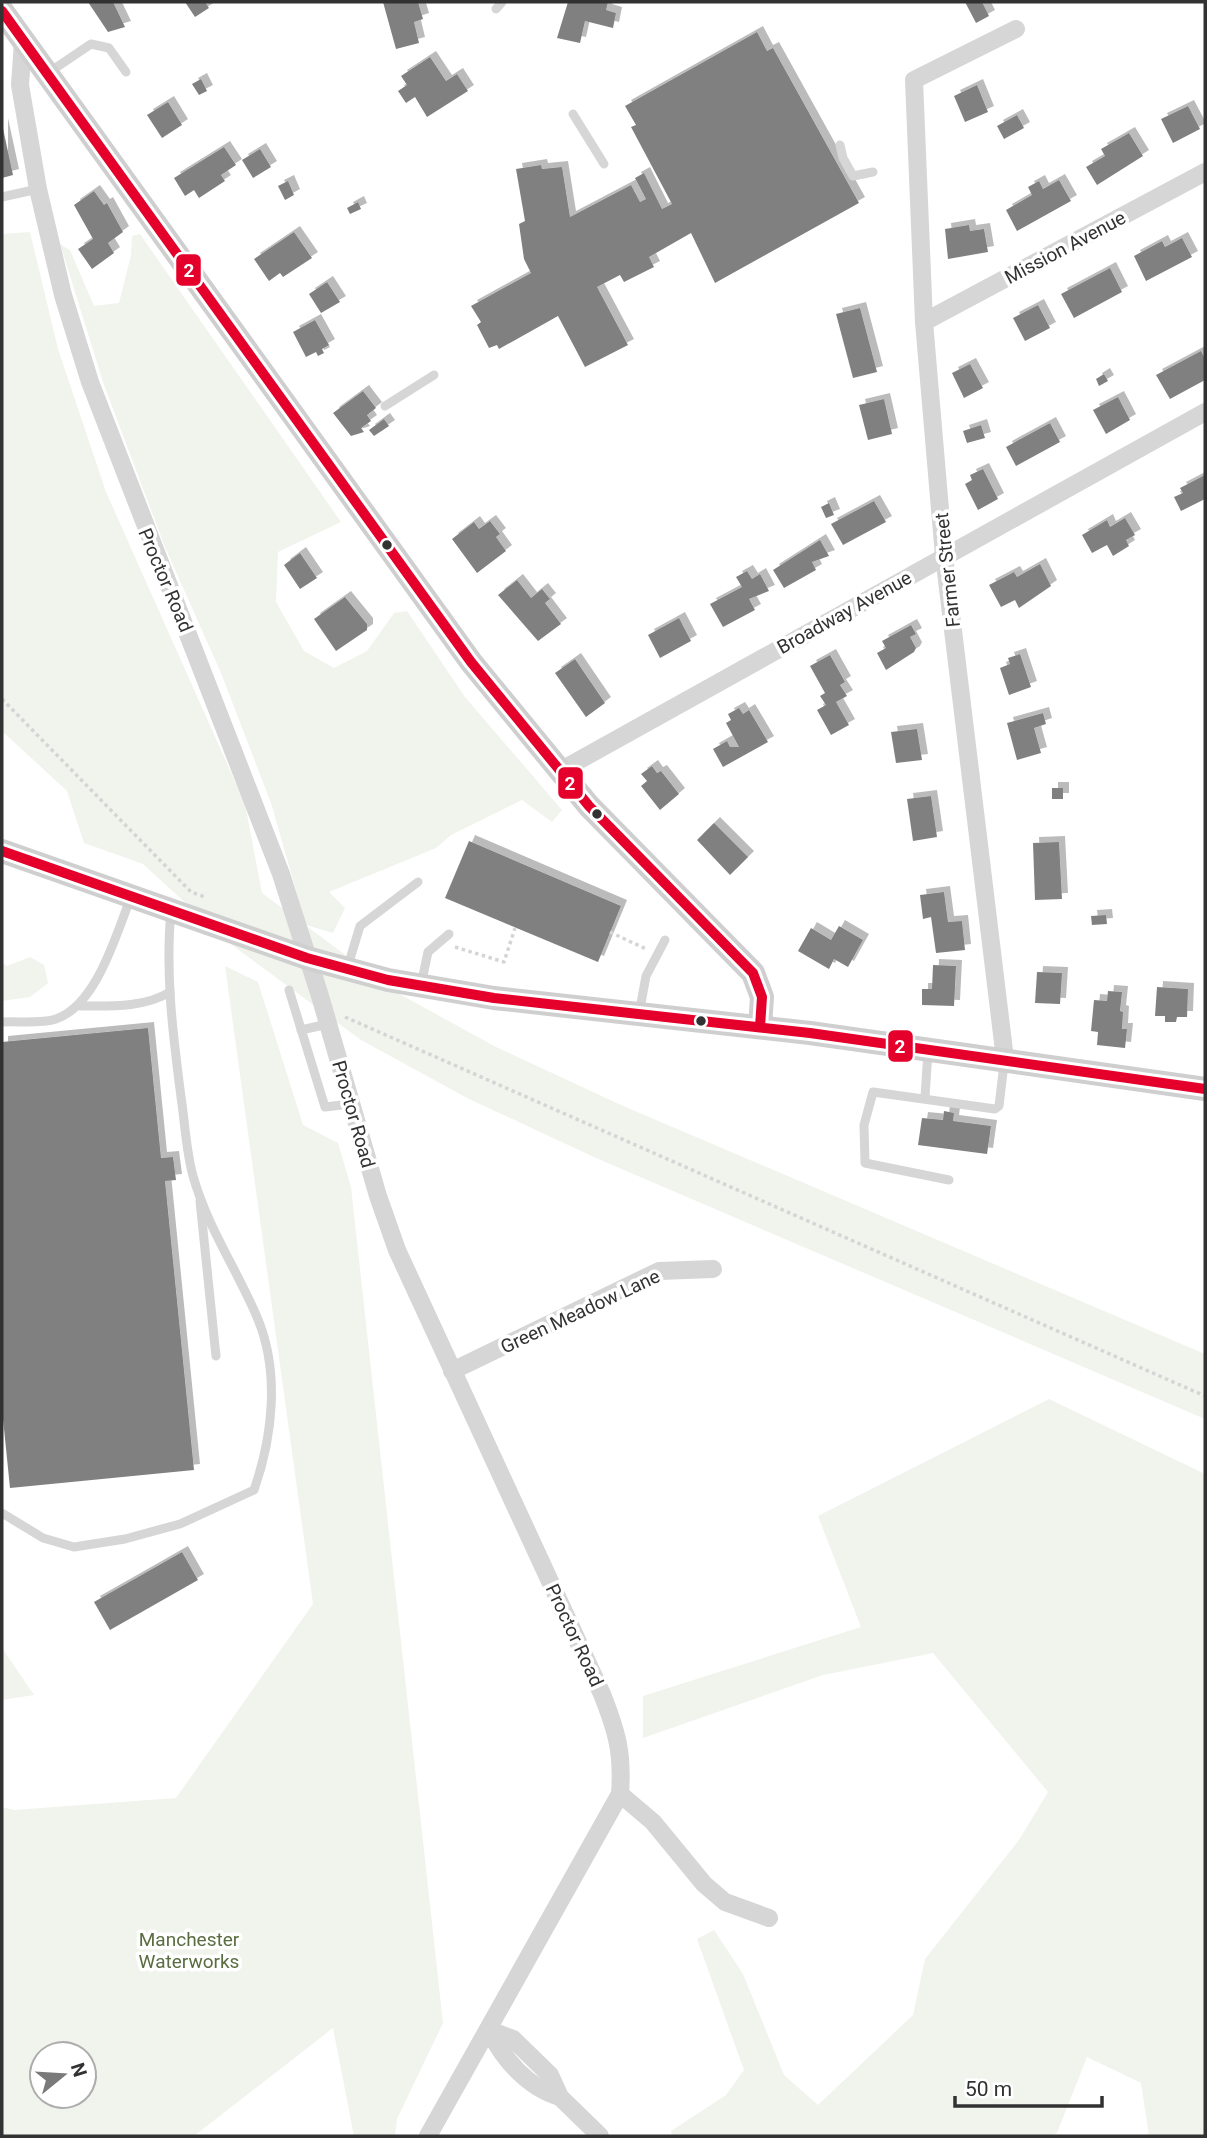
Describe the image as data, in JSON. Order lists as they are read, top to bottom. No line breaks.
{"streets":{"street":["Mission Avenue","Farmer Street","Proctor Road","Broadway Avenue","Green Meadow Lane"]},"crossings":[["Mission Avenue","Farmer Street"],["Farmer Street","Broadway Avenue"],["Proctor Road","Green Meadow Lane"]],"parks":["Manchester Waterworks"],"lines":["transit line 2"],"scale_bar":"50 m","north":"right"}
